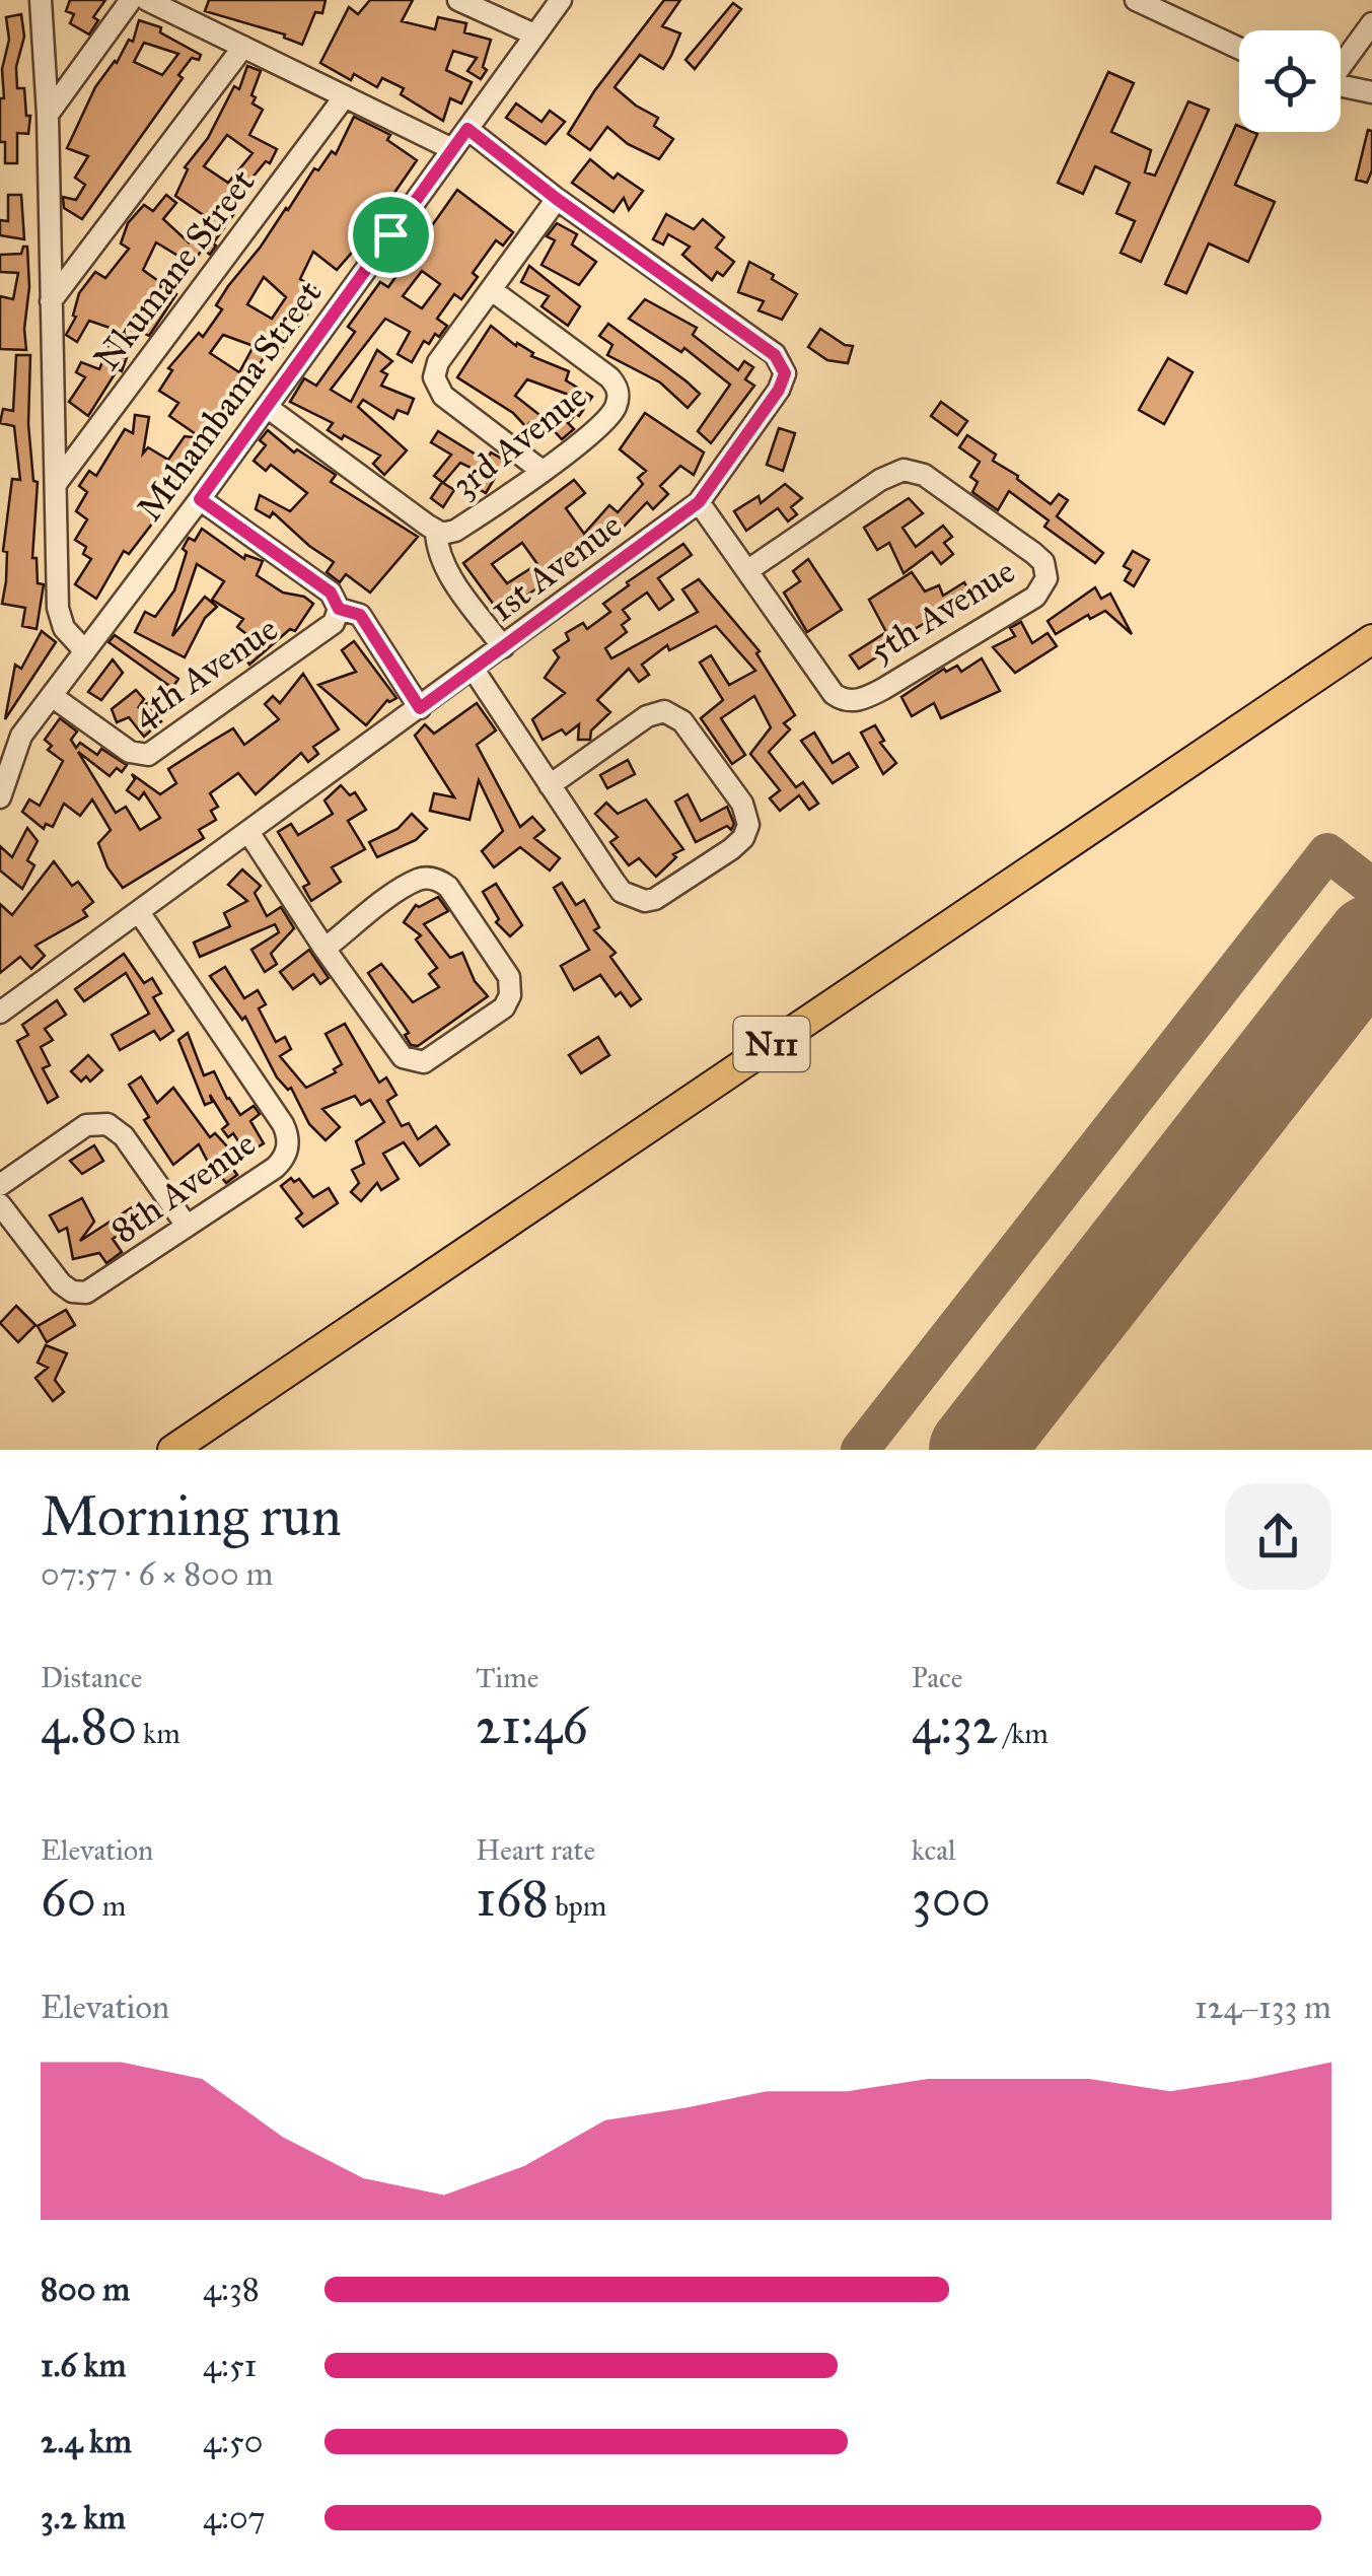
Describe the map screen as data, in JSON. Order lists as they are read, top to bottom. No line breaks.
{"streets":{"highway":["N11"],"street":["Nkumane Street","Mthambama Street","3rd Avenue","1st Avenue","5th Avenue","4th Avenue","8th Avenue"]},"crossings":[["Mthambama Street","3rd Avenue"],["Mthambama Street","1st Avenue"],["Mthambama Street","4th Avenue"],["1st Avenue","5th Avenue"],["1st Avenue","8th Avenue"]],"page":{"heading":["Morning run","07:57 · 6 × 800 m"],"stats":[["Distance","4.80 km"],["Time","21:46"],["Pace","4:32 /km"],["Elevation","60 m"],["Heart rate","168 bpm"],["kcal","300"]],"chart":["Elevation","124–133 m"],"list":[{"name":"800 m","note":"4:38"},{"name":"1.6 km","note":"4:51"},{"name":"2.4 km","note":"4:50"},{"name":"3.2 km","note":"4:07"}]}}
